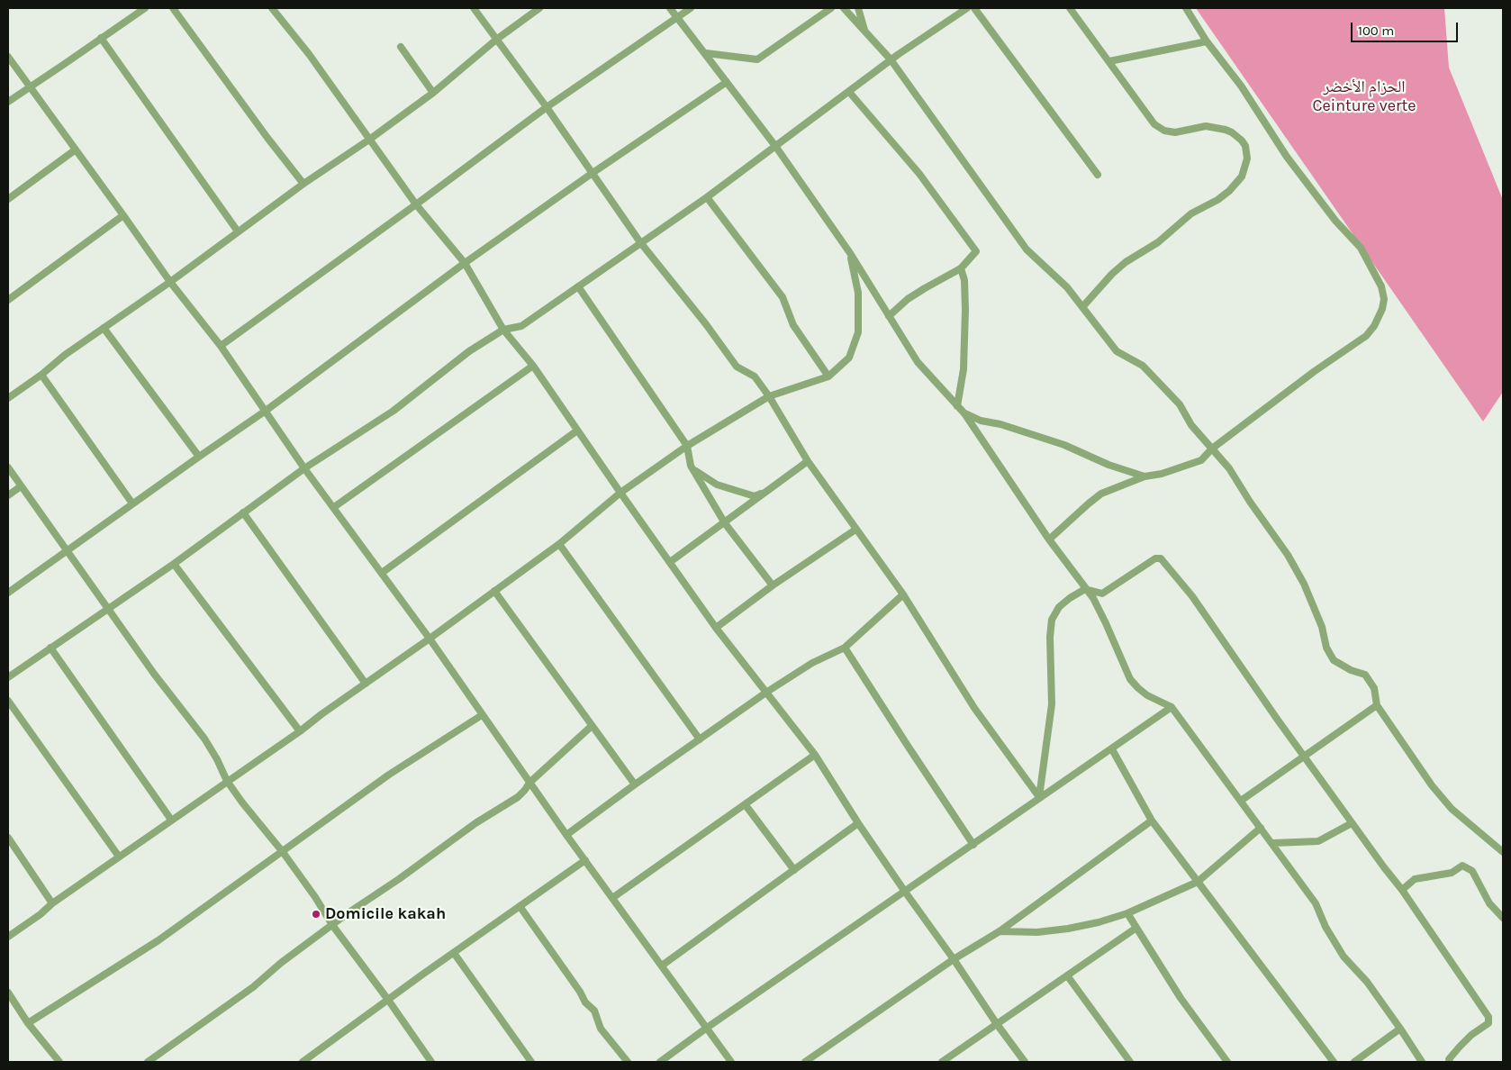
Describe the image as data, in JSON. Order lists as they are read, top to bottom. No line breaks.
{"parks":["الحزام الأخضر Ceinture verte"],"places":["Domicile kakah"],"scale_bar":"100 m"}
